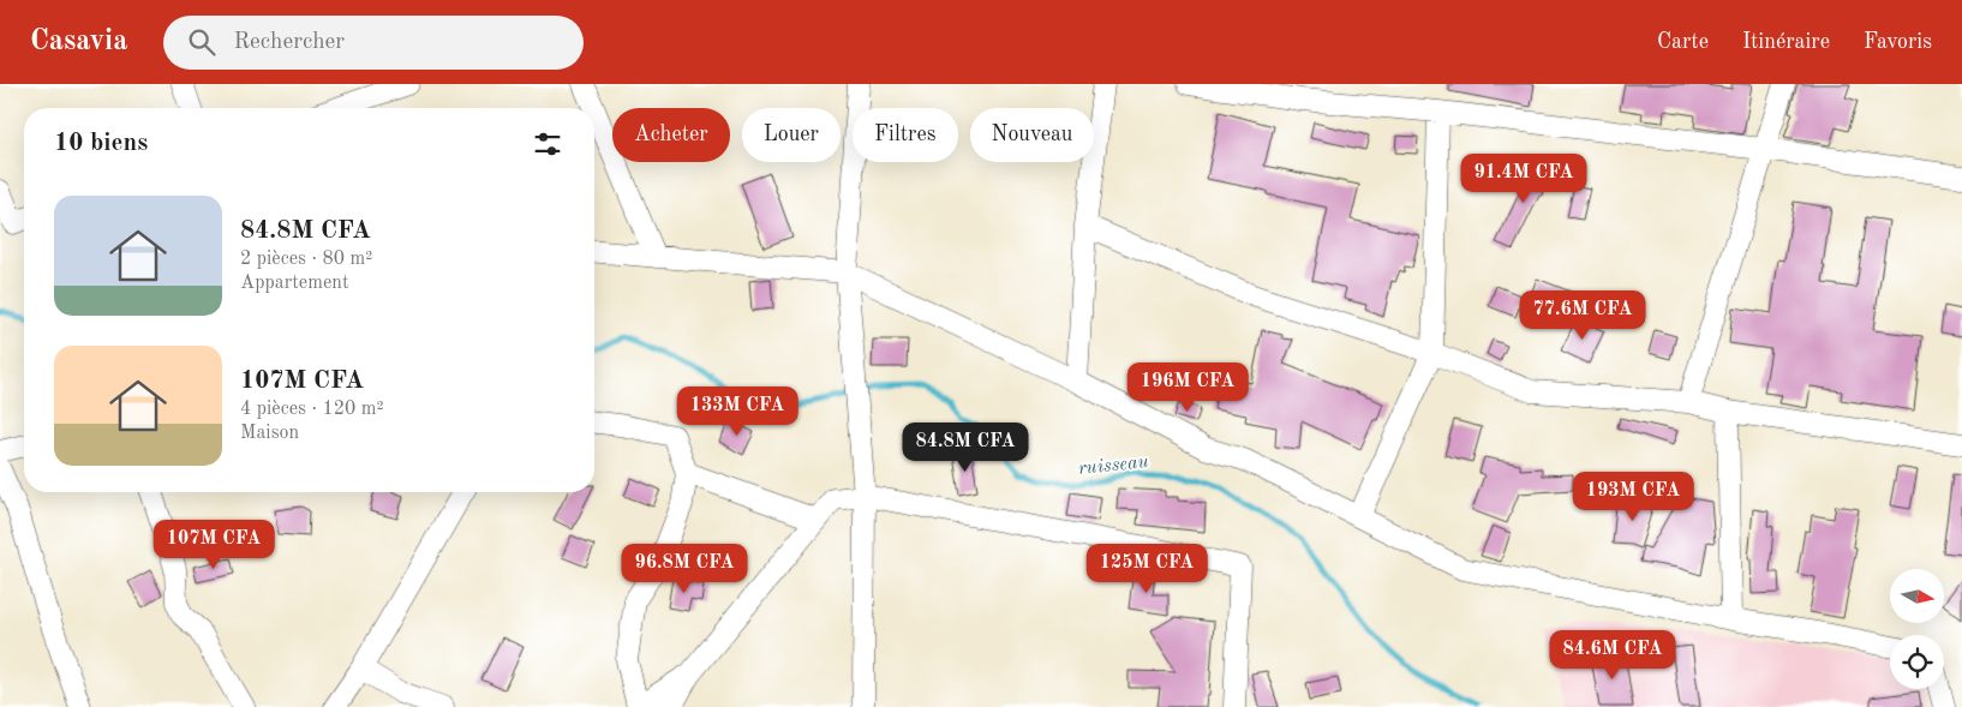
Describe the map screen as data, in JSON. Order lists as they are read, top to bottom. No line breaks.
{"water":["ruisseau"],"north":"right","page":{"header":"Casavia","search":"Rechercher","nav":["Carte","Itinéraire","Favoris"],"chip":["Acheter","Louer","Filtres","Nouveau"],"heading":"10 biens","price":["91.4M CFA","77.6M CFA","196M CFA","133M CFA","84.8M CFA","193M CFA","107M CFA","96.8M CFA","125M CFA","84.6M CFA"],"list":[{"name":"84.8M CFA","note":"2 pièces · 80 m² · Appartement"},{"name":"107M CFA","note":"4 pièces · 120 m² · Maison"}]}}
